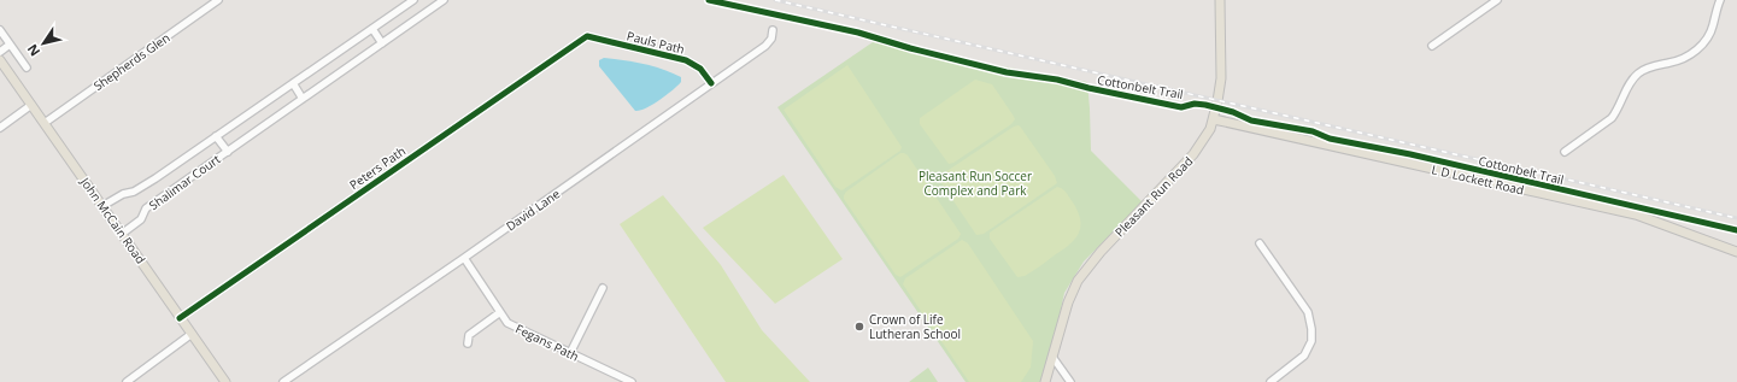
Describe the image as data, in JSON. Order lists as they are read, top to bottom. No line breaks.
{"streets":{"main road":["L D Lockett Road","Pleasant Run Road","John McCain Road"],"street":["Pauls Path","Shepherds Glen","Peters Path","Shalimar Court","David Lane","Fegans Path"],"cycle path":["Cottonbelt Trail"]},"crossings":[["Pauls Path","Peters Path"],["Pauls Path","David Lane"],["Shepherds Glen","John McCain Road"],["Peters Path","John McCain Road"],["L D Lockett Road","Pleasant Run Road"],["Shalimar Court","John McCain Road"],["David Lane","Fegans Path"]],"parks":["Pleasant Run Soccer Complex and Park"],"places":["Crown of Life Lutheran School"],"north":"bottom left"}
